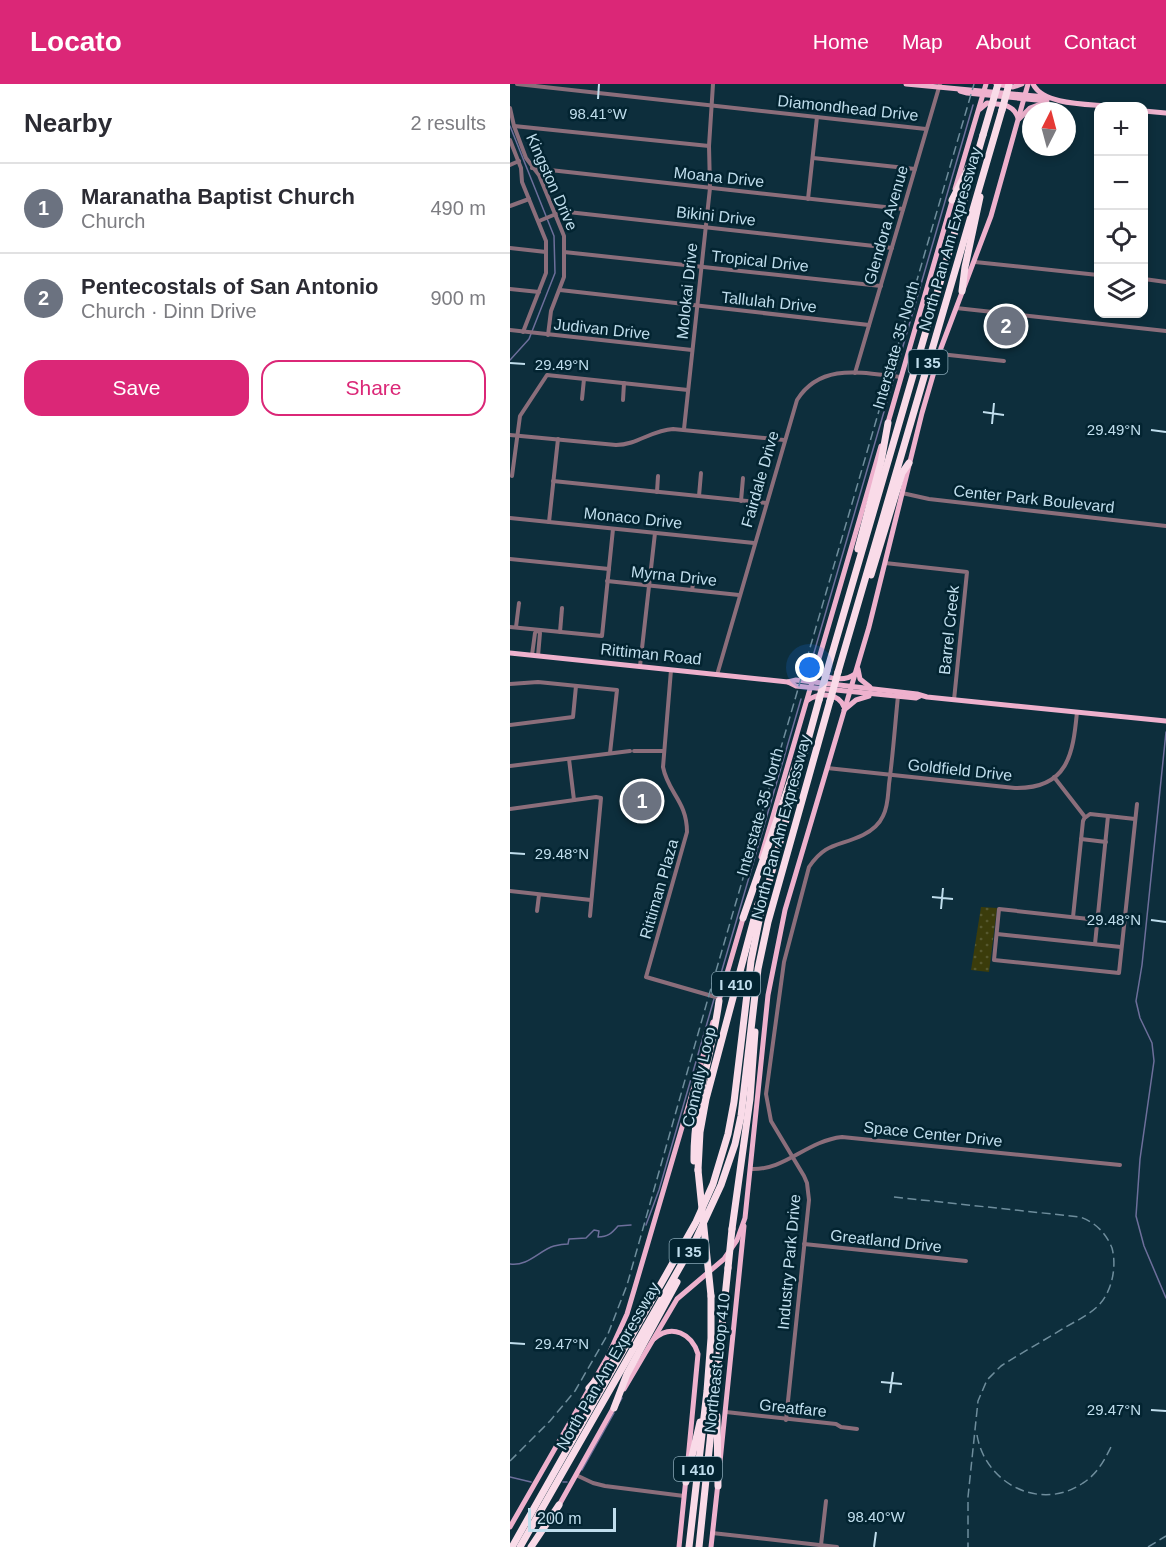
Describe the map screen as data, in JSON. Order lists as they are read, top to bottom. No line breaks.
{"streets":{"highway":["North Pan Am Expressway","I 35","I 410","Connally Loop"],"main road":["Interstate 35 North","Rittiman Road","Northeast Loop 410"],"street":["Diamondhead Drive","Moana Drive","Kingston Drive","Bikini Drive","Glendora Avenue","Tropical Drive","Molokai Drive","Tallulah Drive","Judivan Drive","Fairdale Drive","Center Park Boulevard","Monaco Drive","Myrna Drive","Barrel Creek","Goldfield Drive","Rittiman Plaza","Space Center Drive","Greatland Drive","Industry Park Drive","Greatfare"]},"crossings":[["Diamondhead Drive","Glendora Avenue"],["Diamondhead Drive","Molokai Drive"],["Moana Drive","Kingston Drive"],["Moana Drive","Glendora Avenue"],["Moana Drive","Molokai Drive"],["Kingston Drive","Bikini Drive"],["Kingston Drive","Tropical Drive"],["Kingston Drive","Tallulah Drive"],["Kingston Drive","Judivan Drive"],["Bikini Drive","Glendora Avenue"],["Bikini Drive","Molokai Drive"],["Glendora Avenue","Tropical Drive"],["Glendora Avenue","Tallulah Drive"],["Glendora Avenue","Fairdale Drive"],["North Pan Am Expressway","I 410"],["North Pan Am Expressway","Connally Loop"],["Tropical Drive","Molokai Drive"],["Molokai Drive","Tallulah Drive"],["Molokai Drive","Judivan Drive"],["Interstate 35 North","Fairdale Drive"],["Interstate 35 North","Rittiman Road"],["Interstate 35 North","Rittiman Plaza"],["Fairdale Drive","Monaco Drive"],["Fairdale Drive","Myrna Drive"],["Fairdale Drive","Rittiman Road"],["Barrel Creek","Rittiman Road"],["Rittiman Road","Rittiman Plaza"],["Rittiman Road","Industry Park Drive"],["Goldfield Drive","Industry Park Drive"],["Space Center Drive","Industry Park Drive"],["Greatland Drive","Industry Park Drive"],["Industry Park Drive","Greatfare"],["Northeast Loop 410","Greatfare"]],"scale_bar":"200 m","north":"top","page":{"header":"Locato","nav":["Home","Map","About","Contact"],"heading":["Nearby","2 results"],"map_buttons":["+","−"],"list":[{"mark":"1","name":"Maranatha Baptist Church","note":"Church","value":"490 m"},{"mark":"2","name":"Pentecostals of San Antonio","note":"Church · Dinn Drive","value":"900 m"}],"pins":["2","1"],"buttons":["Save","Share"],"scale":"200 m"},"coordinates":["98.41°W","29.49°N","29.48°N","29.47°N","98.40°W"]}
